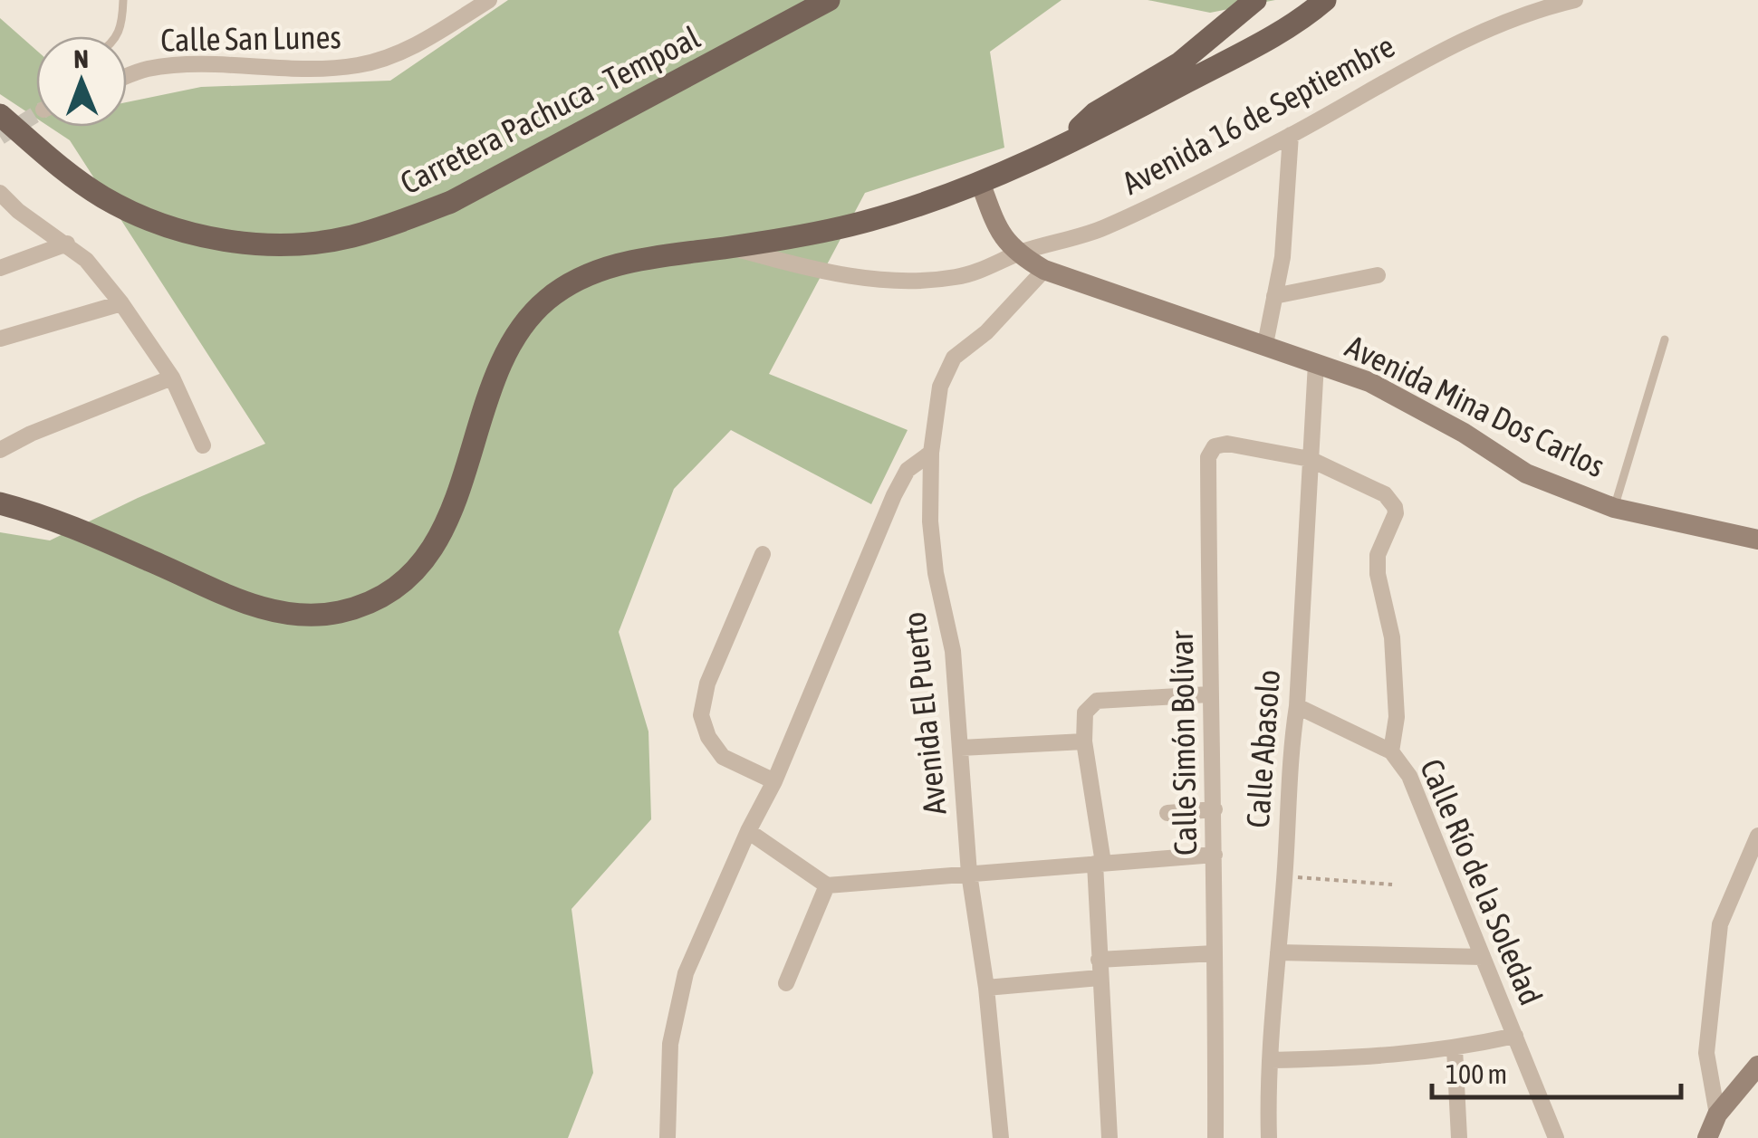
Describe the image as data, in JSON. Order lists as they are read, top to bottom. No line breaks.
{"streets":{"main road":["Carretera Pachuca - Tempoal"],"street":["Calle San Lunes","Avenida 16 de Septiembre","Avenida Mina Dos Carlos","Avenida El Puerto","Calle Simón Bolívar","Calle Abasolo","Calle Río de la Soledad"]},"crossings":[["Avenida 16 de Septiembre","Avenida Mina Dos Carlos"],["Avenida Mina Dos Carlos","Avenida El Puerto"],["Avenida Mina Dos Carlos","Calle Abasolo"],["Calle Simón Bolívar","Calle Abasolo"]],"scale_bar":"100 m","north":"top"}
